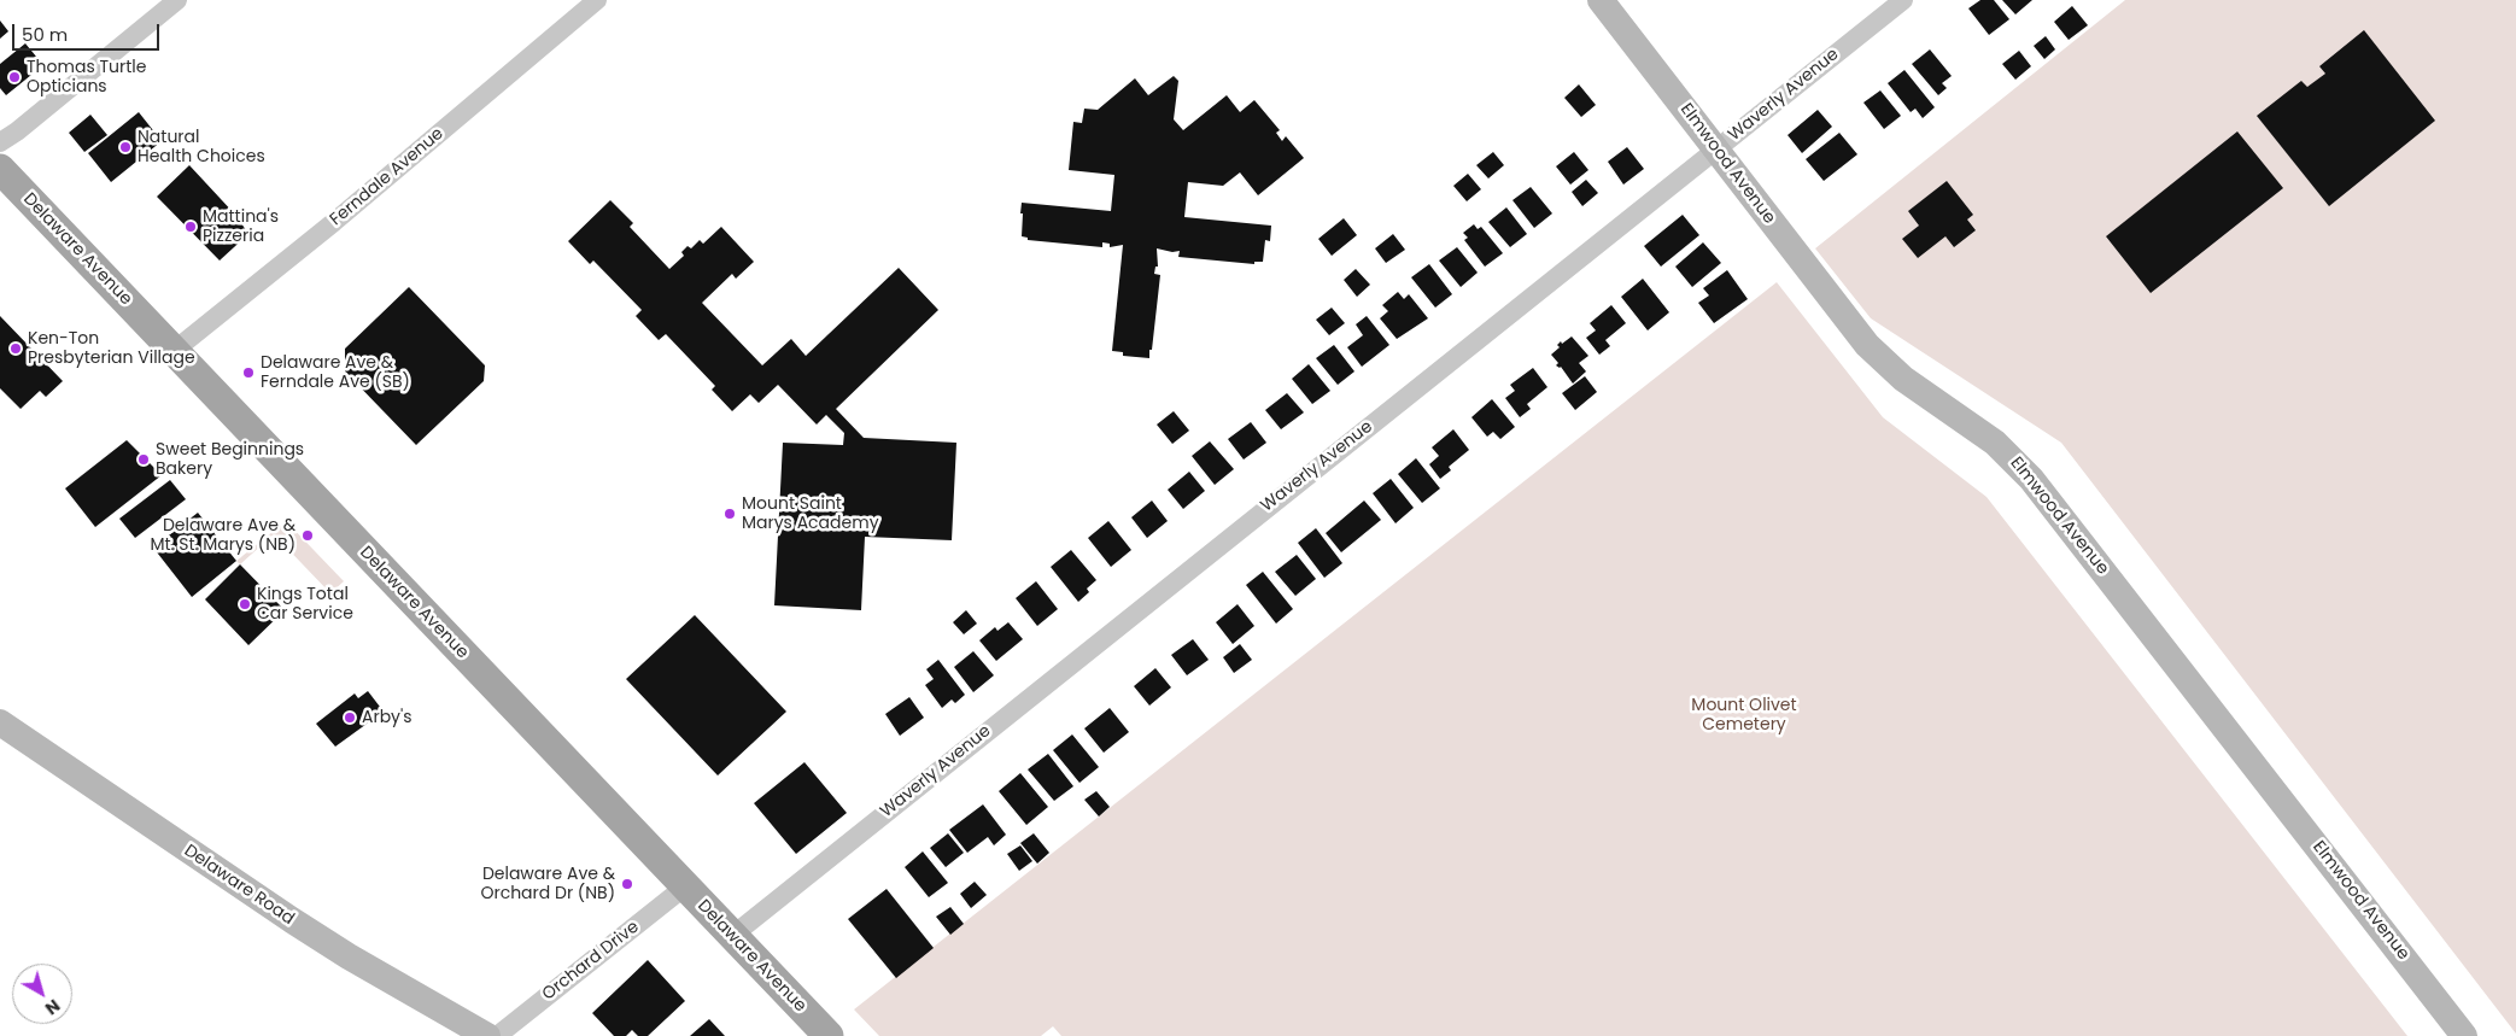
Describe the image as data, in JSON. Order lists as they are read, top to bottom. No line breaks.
{"streets":{"main road":["Delaware Avenue"],"street":["Waverly Avenue","Elmwood Avenue","Ferndale Avenue","Delaware Road","Orchard Drive"]},"crossings":[["Waverly Avenue","Elmwood Avenue"],["Waverly Avenue","Delaware Avenue"],["Ferndale Avenue","Delaware Avenue"],["Delaware Avenue","Orchard Drive"]],"parks":["Mount Olivet Cemetery"],"places":["Thomas Turtle Opticians","Natural Health Choices","Mattina's Pizzeria","Ken-Ton Presbyterian Village","Delaware Ave & Ferndale Ave (SB)","Sweet Beginnings Bakery","Mount Saint Marys Academy","Delaware Ave & Mt. St. Marys (NB)","Kings Total Car Service","Arby's","Delaware Ave & Orchard Dr (NB)"],"scale_bar":"50 m","north":"bottom right"}
